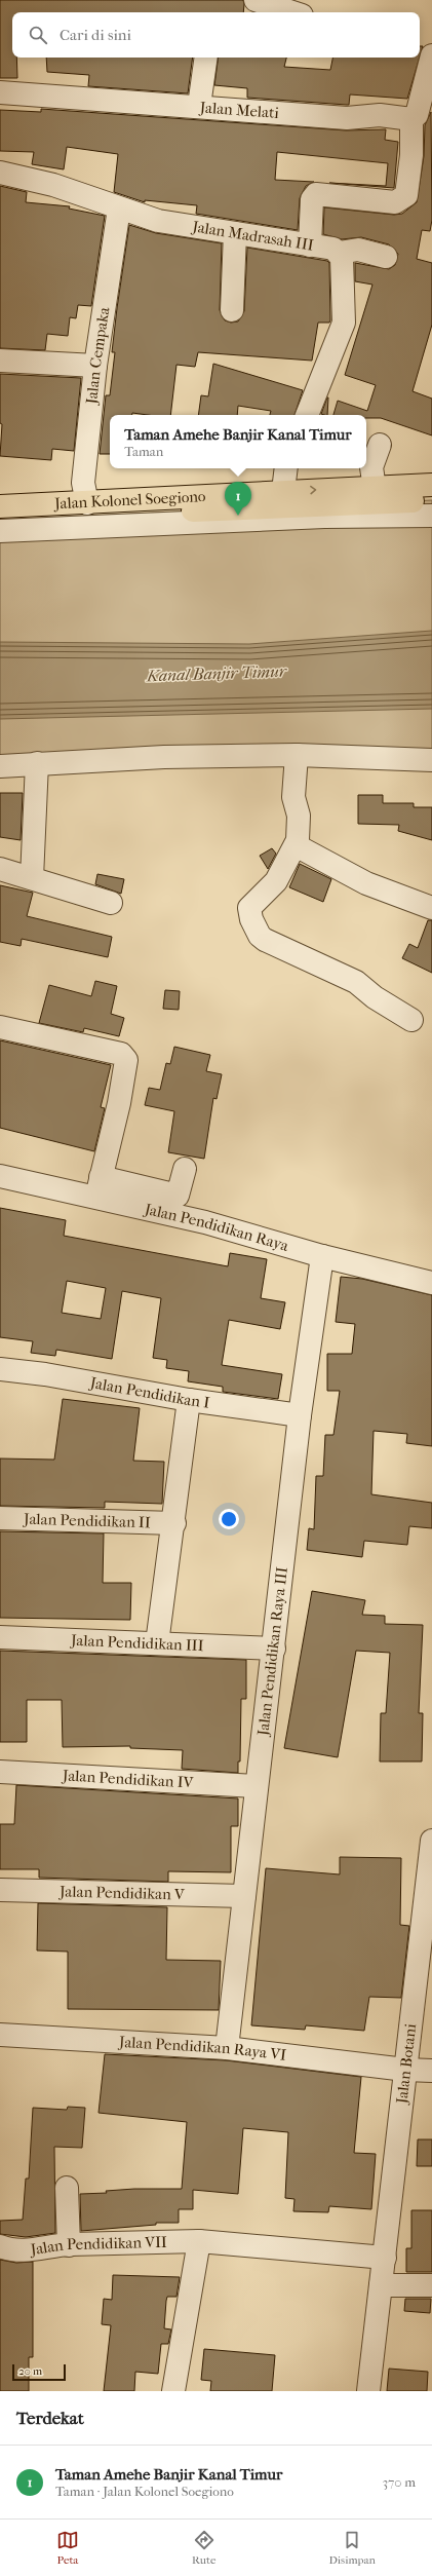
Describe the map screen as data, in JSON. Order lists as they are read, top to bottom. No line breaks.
{"streets":{"main road":["Jalan Kolonel Soegiono"],"street":["Jalan Melati","Jalan Madrasah III","Jalan Cempaka","Jalan Pendidikan Raya","Jalan Pendidikan I","Jalan Pendidikan II","Jalan Pendidikan III","Jalan Pendidikan Raya III","Jalan Pendidikan IV","Jalan Pendidikan V","Jalan Pendidikan Raya VI","Jalan Botani","Jalan Pendidikan VII"]},"crossings":[["Jalan Madrasah III","Jalan Cempaka"],["Jalan Cempaka","Jalan Kolonel Soegiono"],["Jalan Pendidikan Raya","Jalan Pendidikan Raya III"],["Jalan Pendidikan I","Jalan Pendidikan Raya III"],["Jalan Pendidikan III","Jalan Pendidikan Raya III"],["Jalan Pendidikan Raya III","Jalan Pendidikan IV"],["Jalan Pendidikan Raya III","Jalan Pendidikan V"],["Jalan Pendidikan Raya III","Jalan Pendidikan Raya VI"],["Jalan Pendidikan Raya VI","Jalan Botani"],["Jalan Botani","Jalan Pendidikan VII"]],"water":["Kanal Banjir Timur"],"scale_bar":"20 m","page":{"search":"Cari di sini","popup":["Taman Amehe Banjir Kanal Timur","Taman"],"pins":"1","scale":"20 m","heading":"Terdekat","list":[{"mark":"1","name":"Taman Amehe Banjir Kanal Timur","note":"Taman · Jalan Kolonel Soegiono","value":"370 m"}],"nav":["Peta","Rute","Disimpan"]}}
